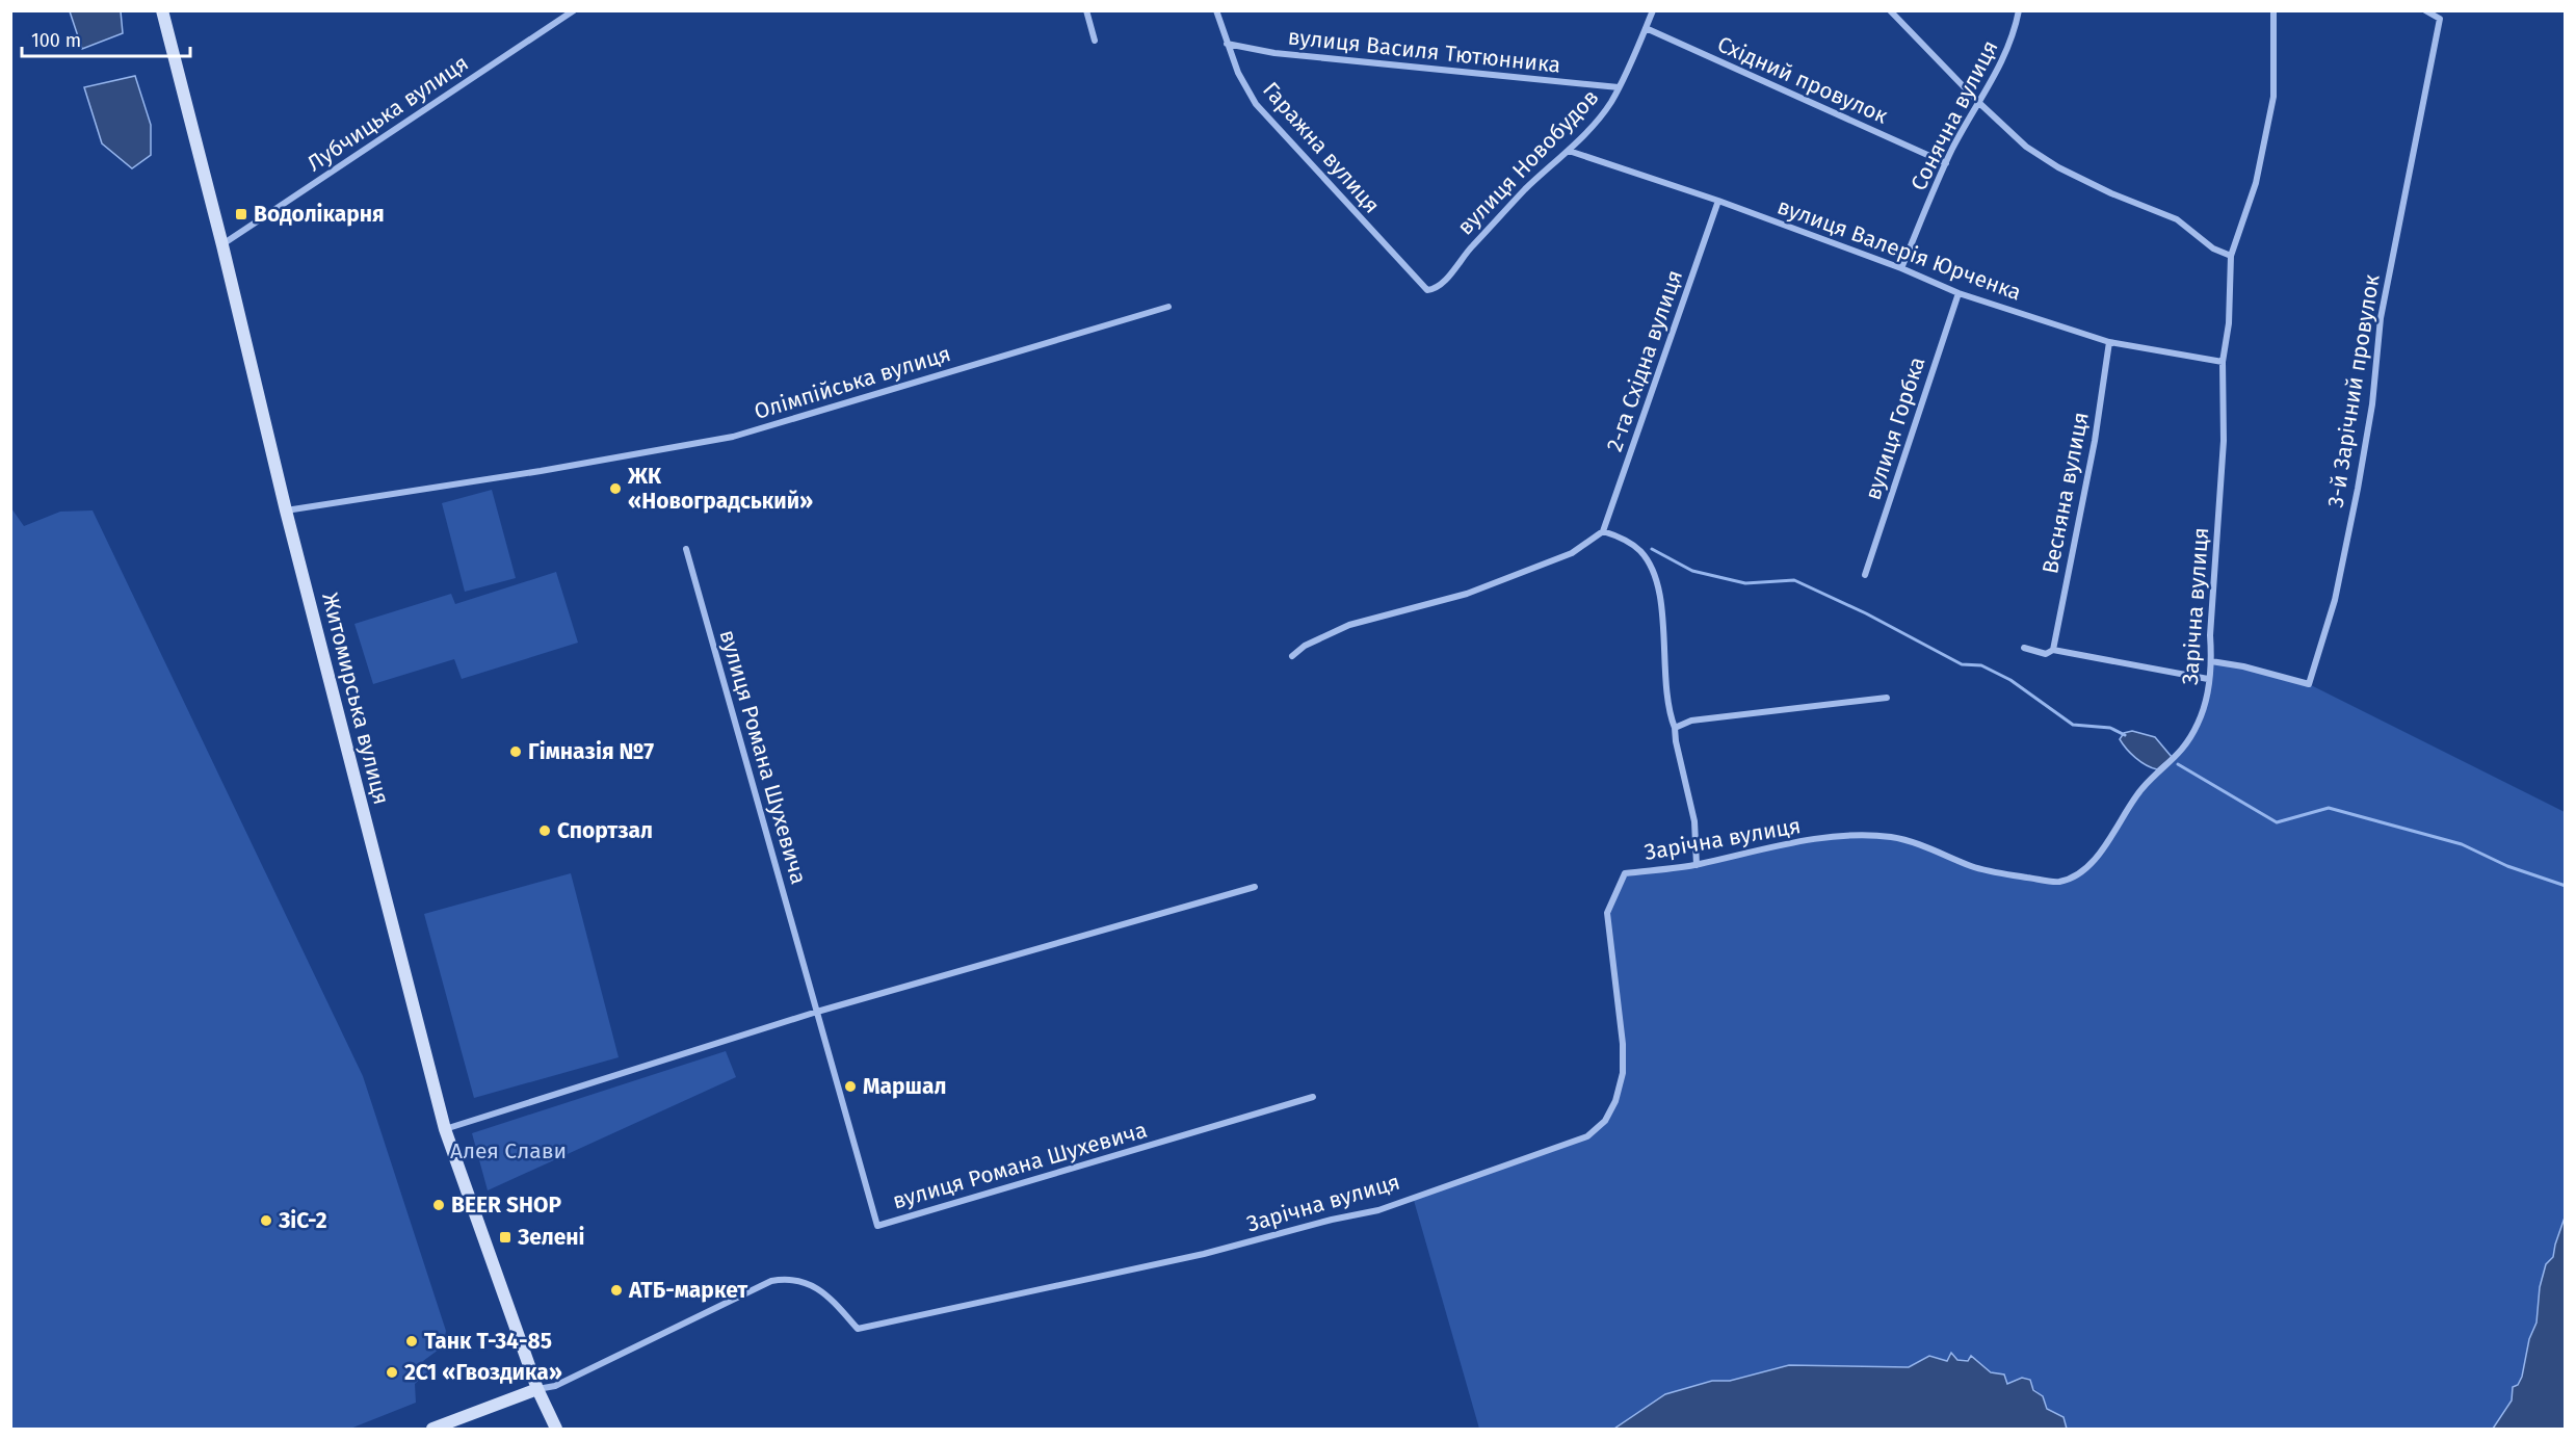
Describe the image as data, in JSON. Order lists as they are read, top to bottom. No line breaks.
{"streets":{"main road":["Житомирська вулиця"],"street":["вулиця Василя Тютюнника","Східний провулок","Лубчицька вулиця","Сонячна вулиця","Гаражна вулиця","вулиця Новобудов","вулиця Валерія Юрченка","2-га Східна вулиця","Олімпійська вулиця","3-й Зарічний провулок","вулиця Горбка","Весняна вулиця","Зарічна вулиця","вулиця Романа Шухевича"]},"crossings":[["вулиця Василя Тютюнника","Гаражна вулиця"],["вулиця Василя Тютюнника","вулиця Новобудов"],["Східний провулок","Сонячна вулиця"],["Східний провулок","вулиця Новобудов"],["Лубчицька вулиця","Житомирська вулиця"],["Сонячна вулиця","вулиця Валерія Юрченка"],["Гаражна вулиця","вулиця Новобудов"],["вулиця Новобудов","вулиця Валерія Юрченка"],["вулиця Валерія Юрченка","2-га Східна вулиця"],["вулиця Валерія Юрченка","вулиця Горбка"],["вулиця Валерія Юрченка","Весняна вулиця"],["вулиця Валерія Юрченка","Зарічна вулиця"],["Олімпійська вулиця","Житомирська вулиця"],["3-й Зарічний провулок","Зарічна вулиця"],["Зарічна вулиця","Житомирська вулиця"]],"parks":["Алея Слави"],"places":{"transit":["Водолікарня","Зелені"],"other":["ЖК «Новоградський»","Гімназія №7","Спортзал","Маршал","BEER SHOP","ЗіС-2","АТБ-маркет","Танк Т-34-85","2С1 «Гвоздика»"]},"scale_bar":"100 m"}
